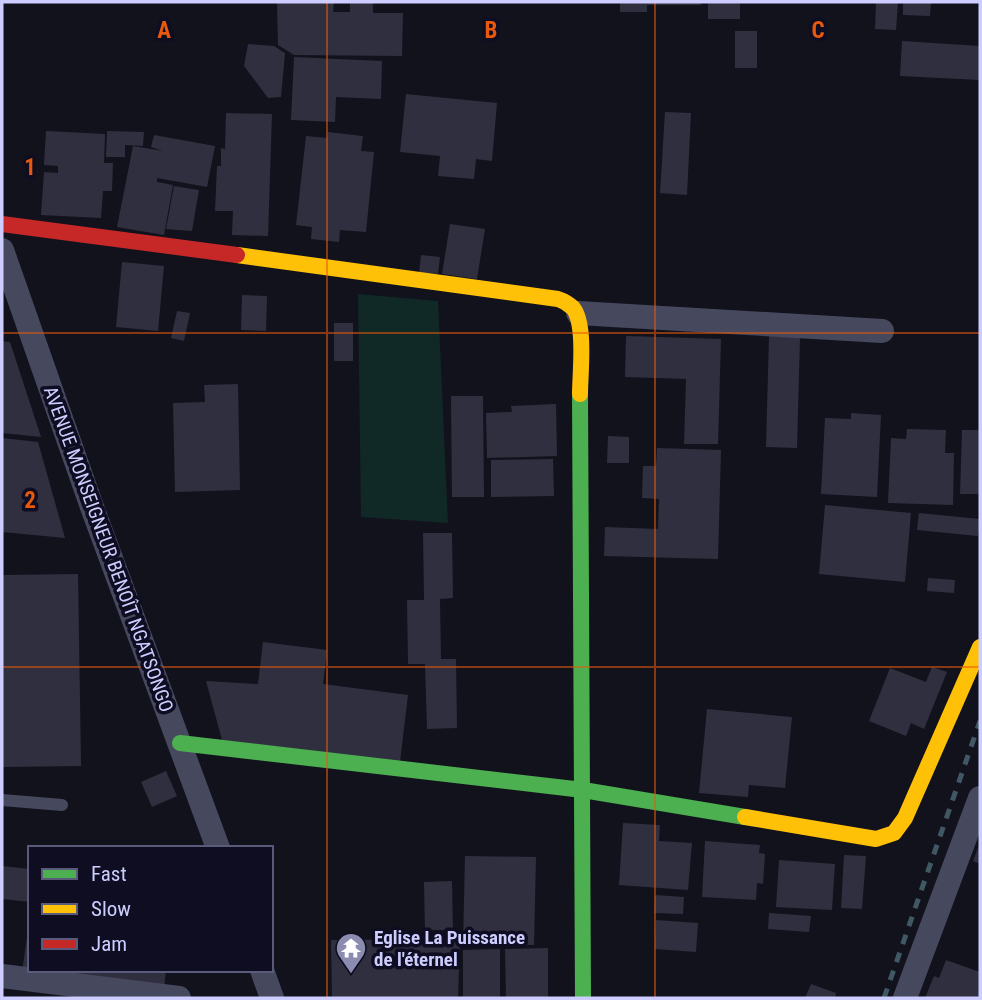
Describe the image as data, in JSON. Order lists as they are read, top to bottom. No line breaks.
{"streets":{"street":["AVENUE MONSEIGNEUR BENOÎT NGATSONGO"]},"places":{"temple":["Eglise La Puissance de l'éternel"]},"legend":["Fast","Slow","Jam"],"grid":{"columns":["A","B","C"],"rows":["1","2"]}}
